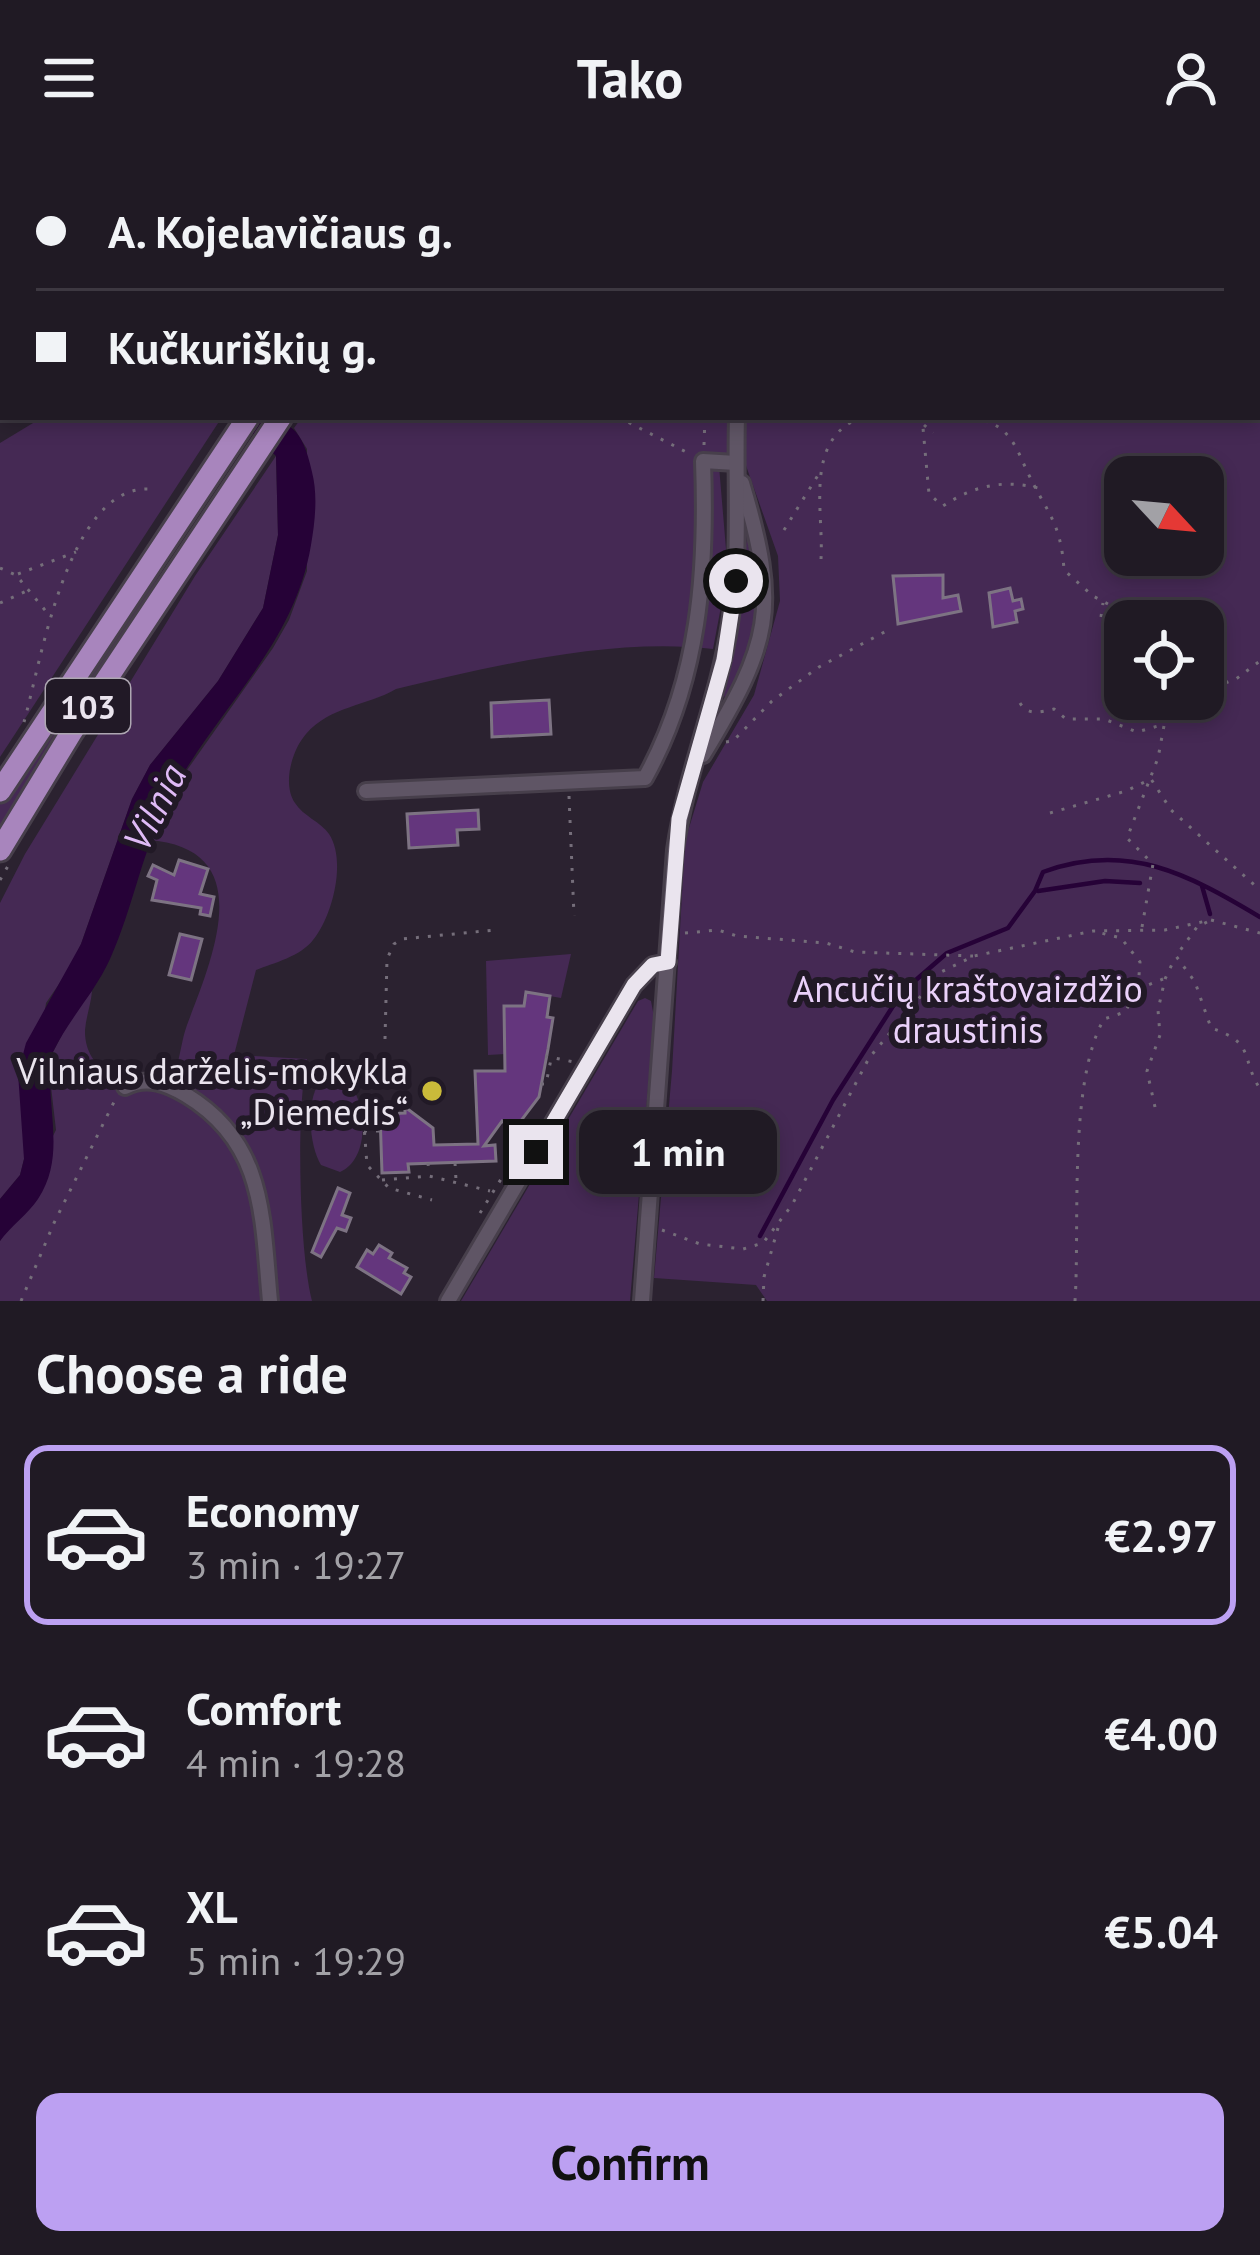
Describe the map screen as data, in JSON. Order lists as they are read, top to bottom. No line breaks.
{"streets":{"main road":["103"]},"water":["Vilnia"],"parks":["Ancučių kraštovaizdžio draustinis"],"places":["Vilniaus darželis-mokykla „Diemedis“"],"north":"bottom right","page":{"header":"Tako","banner":["A. Kojelavičiaus g.","Kučkuriškių g."],"bubble":"1 min","heading":"Choose a ride","list":[{"name":"Economy","note":"3 min · 19:27","value":"€2.97"},{"name":"Comfort","note":"4 min · 19:28","value":"€4.00"},{"name":"XL","note":"5 min · 19:29","value":"€5.04"}],"buttons":"Confirm"}}
